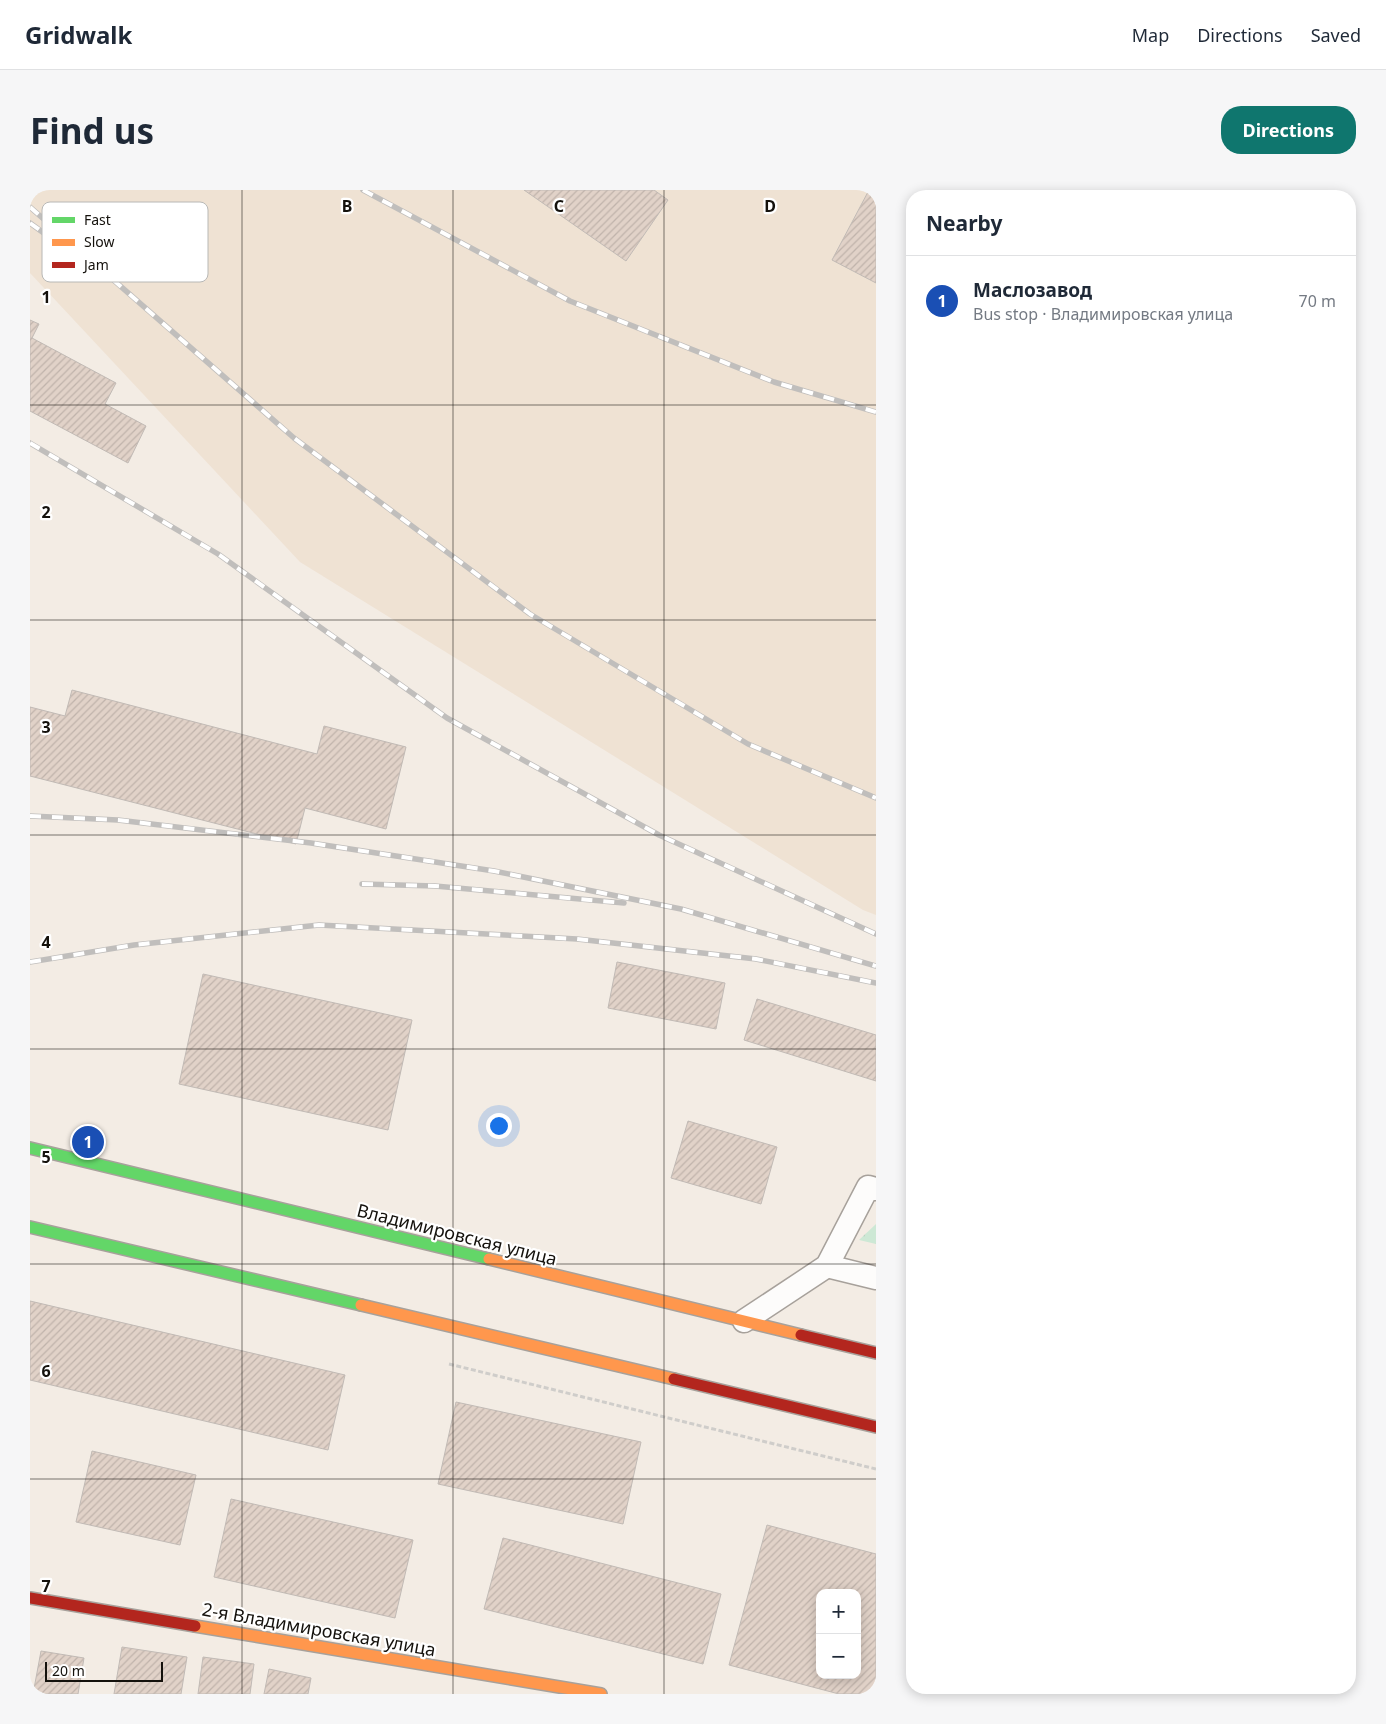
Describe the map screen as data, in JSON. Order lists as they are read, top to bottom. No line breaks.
{"streets":{"main road":["Владимировская улица","2-я Владимировская улица"]},"legend":["Fast","Slow","Jam"],"scale_bar":"20 m","page":{"header":"Gridwalk","nav":["Map","Directions","Saved"],"buttons":"Directions","title":"Find us","heading":"Nearby","list":[{"mark":"1","name":"Маслозавод","note":"Bus stop · Владимировская улица","value":"70 m"}],"pins":"1","map_buttons":["+","−"],"scale":"20 m"},"grid":{"columns":["B","C","D"],"rows":["1","2","3","4","5","6","7"]}}
